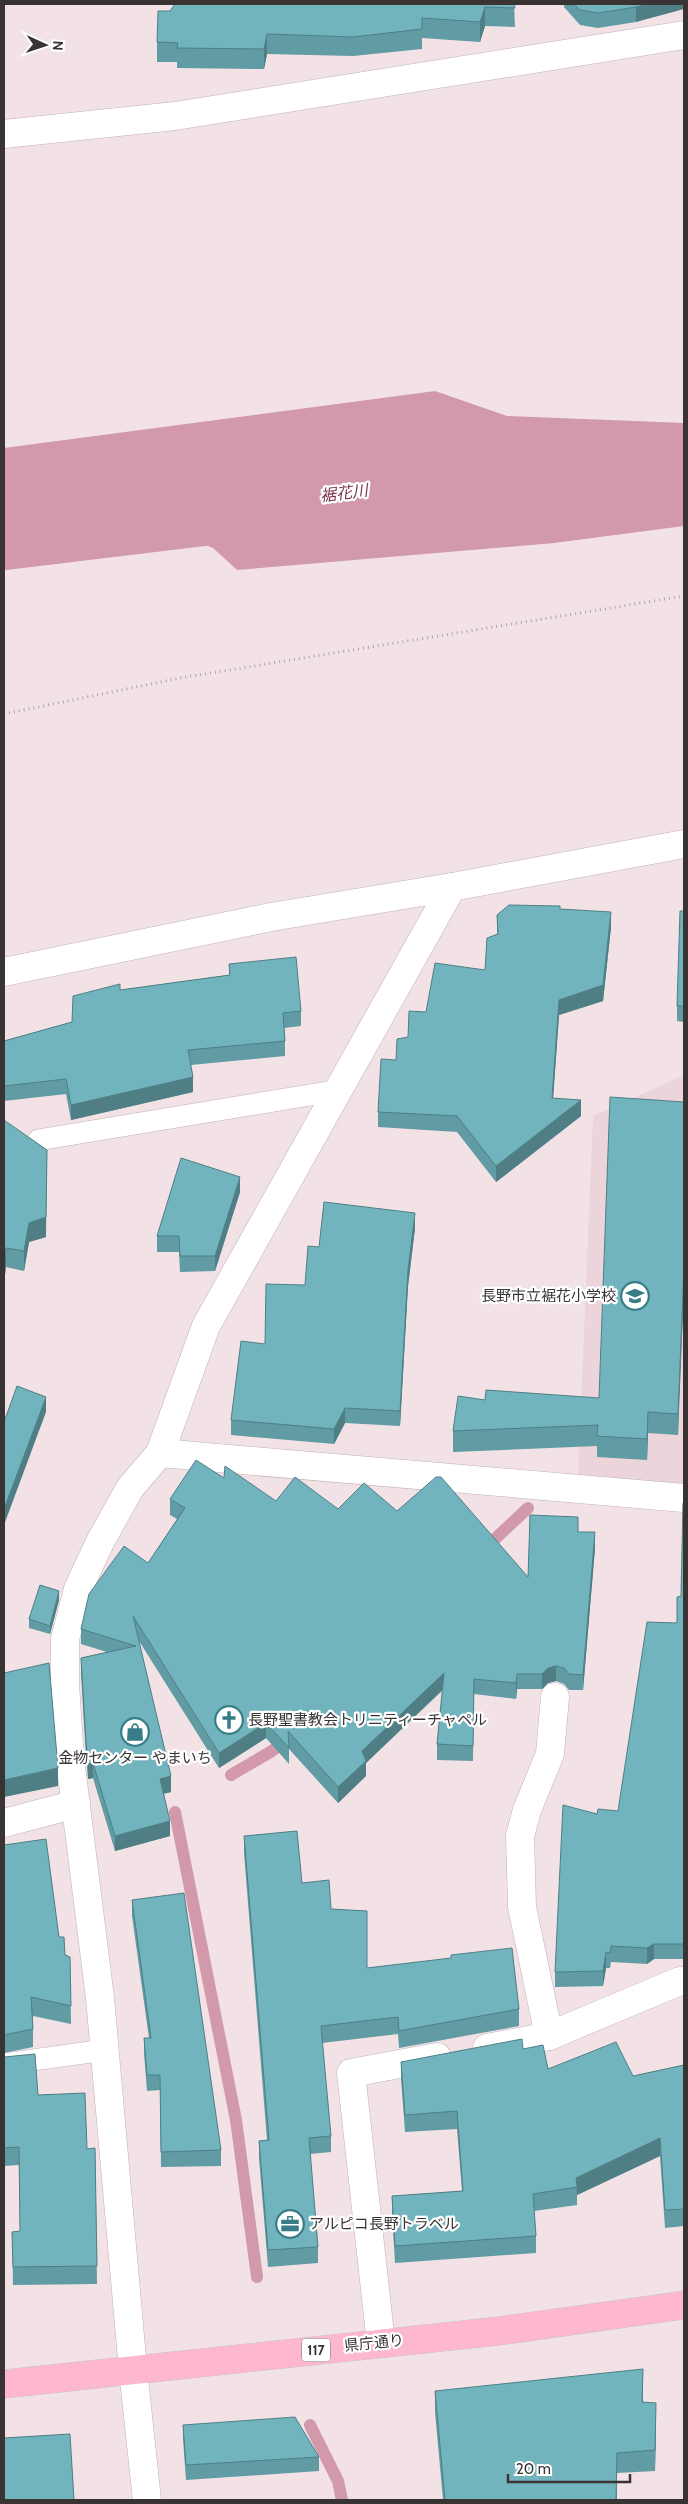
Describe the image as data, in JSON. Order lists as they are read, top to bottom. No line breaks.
{"streets":{"highway":["県庁通り","117"]},"water":["裾花川"],"places":{"school or university":["長野市立裾花小学校"],"church":["長野聖書教会トリニティーチャペル"],"shop":["金物センター やまいち"],"office":["アルピコ長野トラベル"]},"scale_bar":"20 m","north":"right"}
